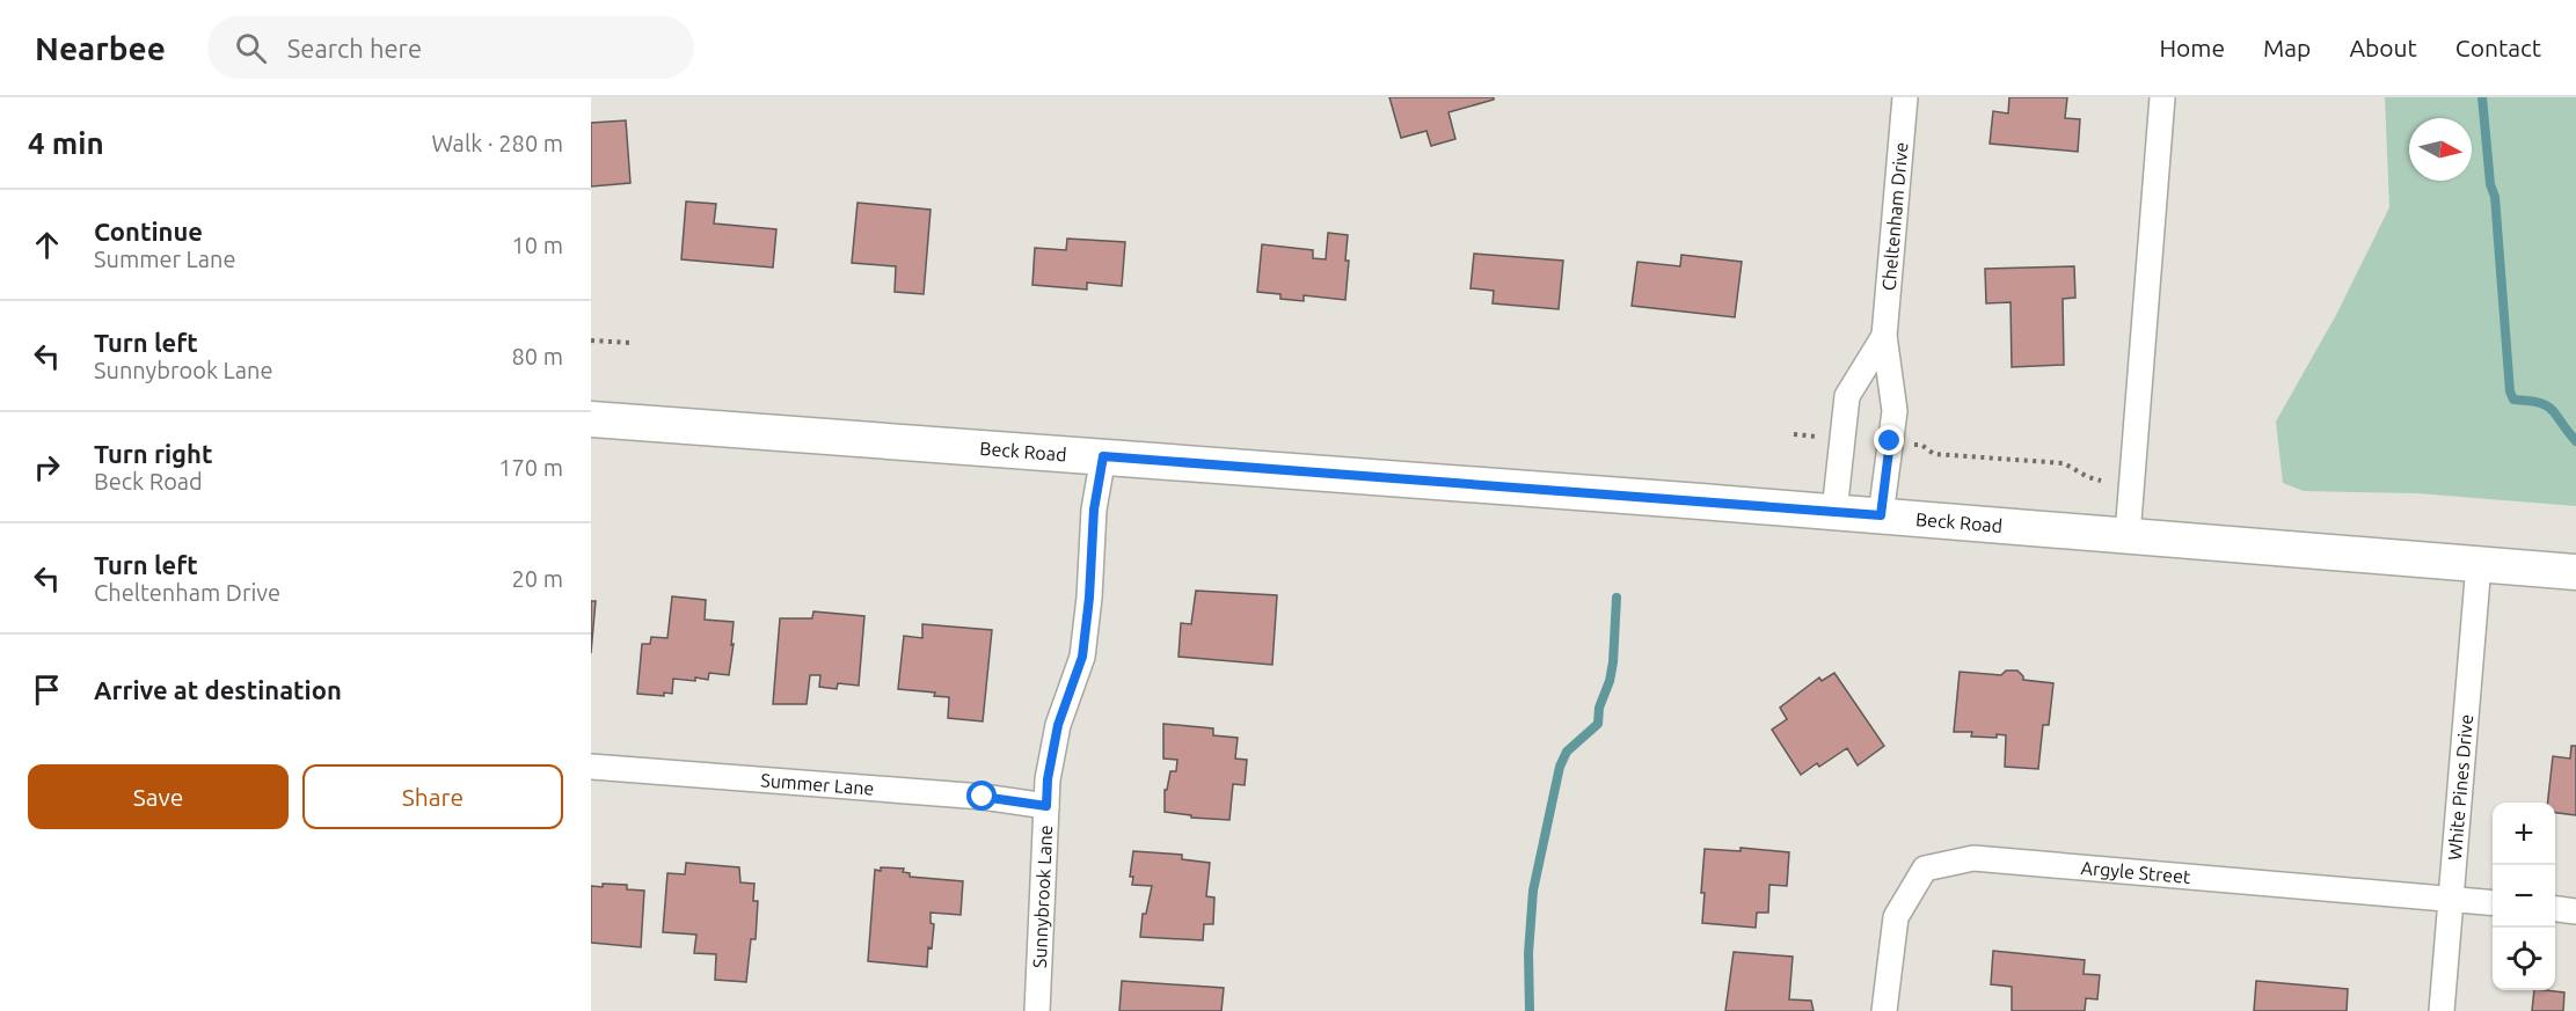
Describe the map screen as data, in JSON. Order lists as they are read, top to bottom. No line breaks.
{"streets":{"main road":["Beck Road"],"street":["Cheltenham Drive","Summer Lane","White Pines Drive","Argyle Street","Sunnybrook Lane"]},"crossings":[["Cheltenham Drive","Beck Road"],["Beck Road","White Pines Drive"],["Beck Road","Sunnybrook Lane"],["Summer Lane","Sunnybrook Lane"],["White Pines Drive","Argyle Street"]],"north":"right","page":{"header":"Nearbee","search":"Search here","nav":["Home","Map","About","Contact"],"heading":["4 min","Walk · 280 m"],"list":[["Continue","Summer Lane","10 m"],["Turn left","Sunnybrook Lane","80 m"],["Turn right","Beck Road","170 m"],["Turn left","Cheltenham Drive","20 m"],"Arrive at destination"],"buttons":["Save","Share"],"map_buttons":["+","−"]}}
